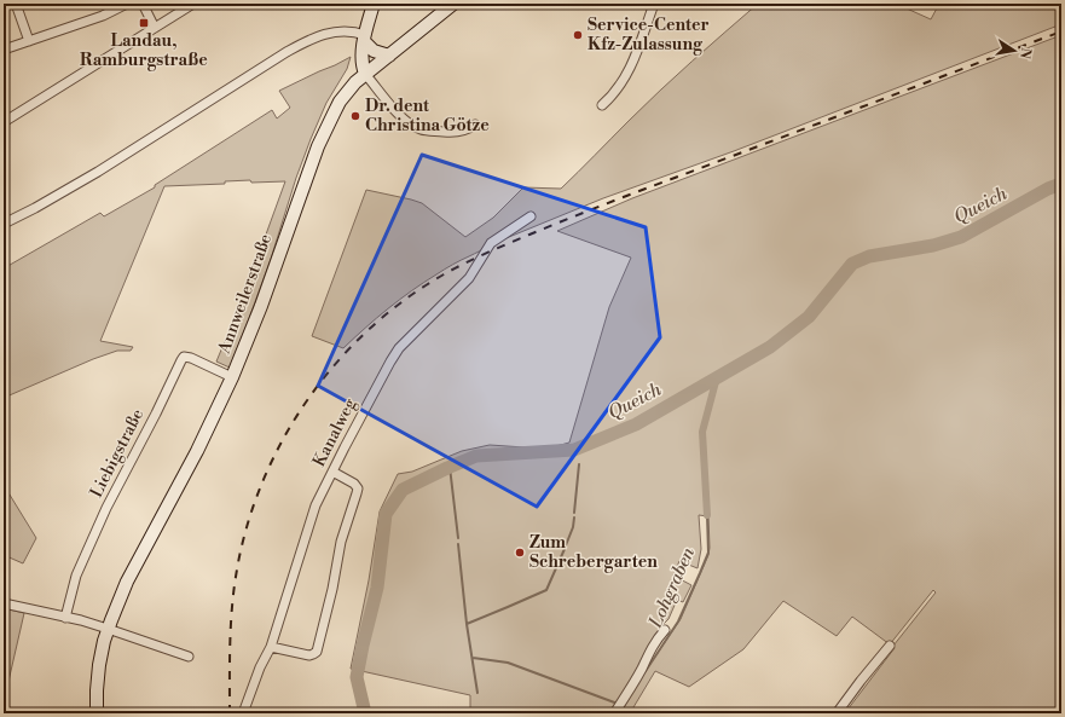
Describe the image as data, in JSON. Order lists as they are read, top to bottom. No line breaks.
{"streets":{"street":["Annweilerstraße","Kanalweg","Liebigstraße"]},"crossings":[["Annweilerstraße","Liebigstraße"]],"water":["Queich","Lohgraben"],"places":{"transit":["Landau, Ramburgstraße"],"other":["Service-Center Kfz-Zulassung","Dr. dent Christina Götze","Zum Schrebergarten"]},"north":"right"}
